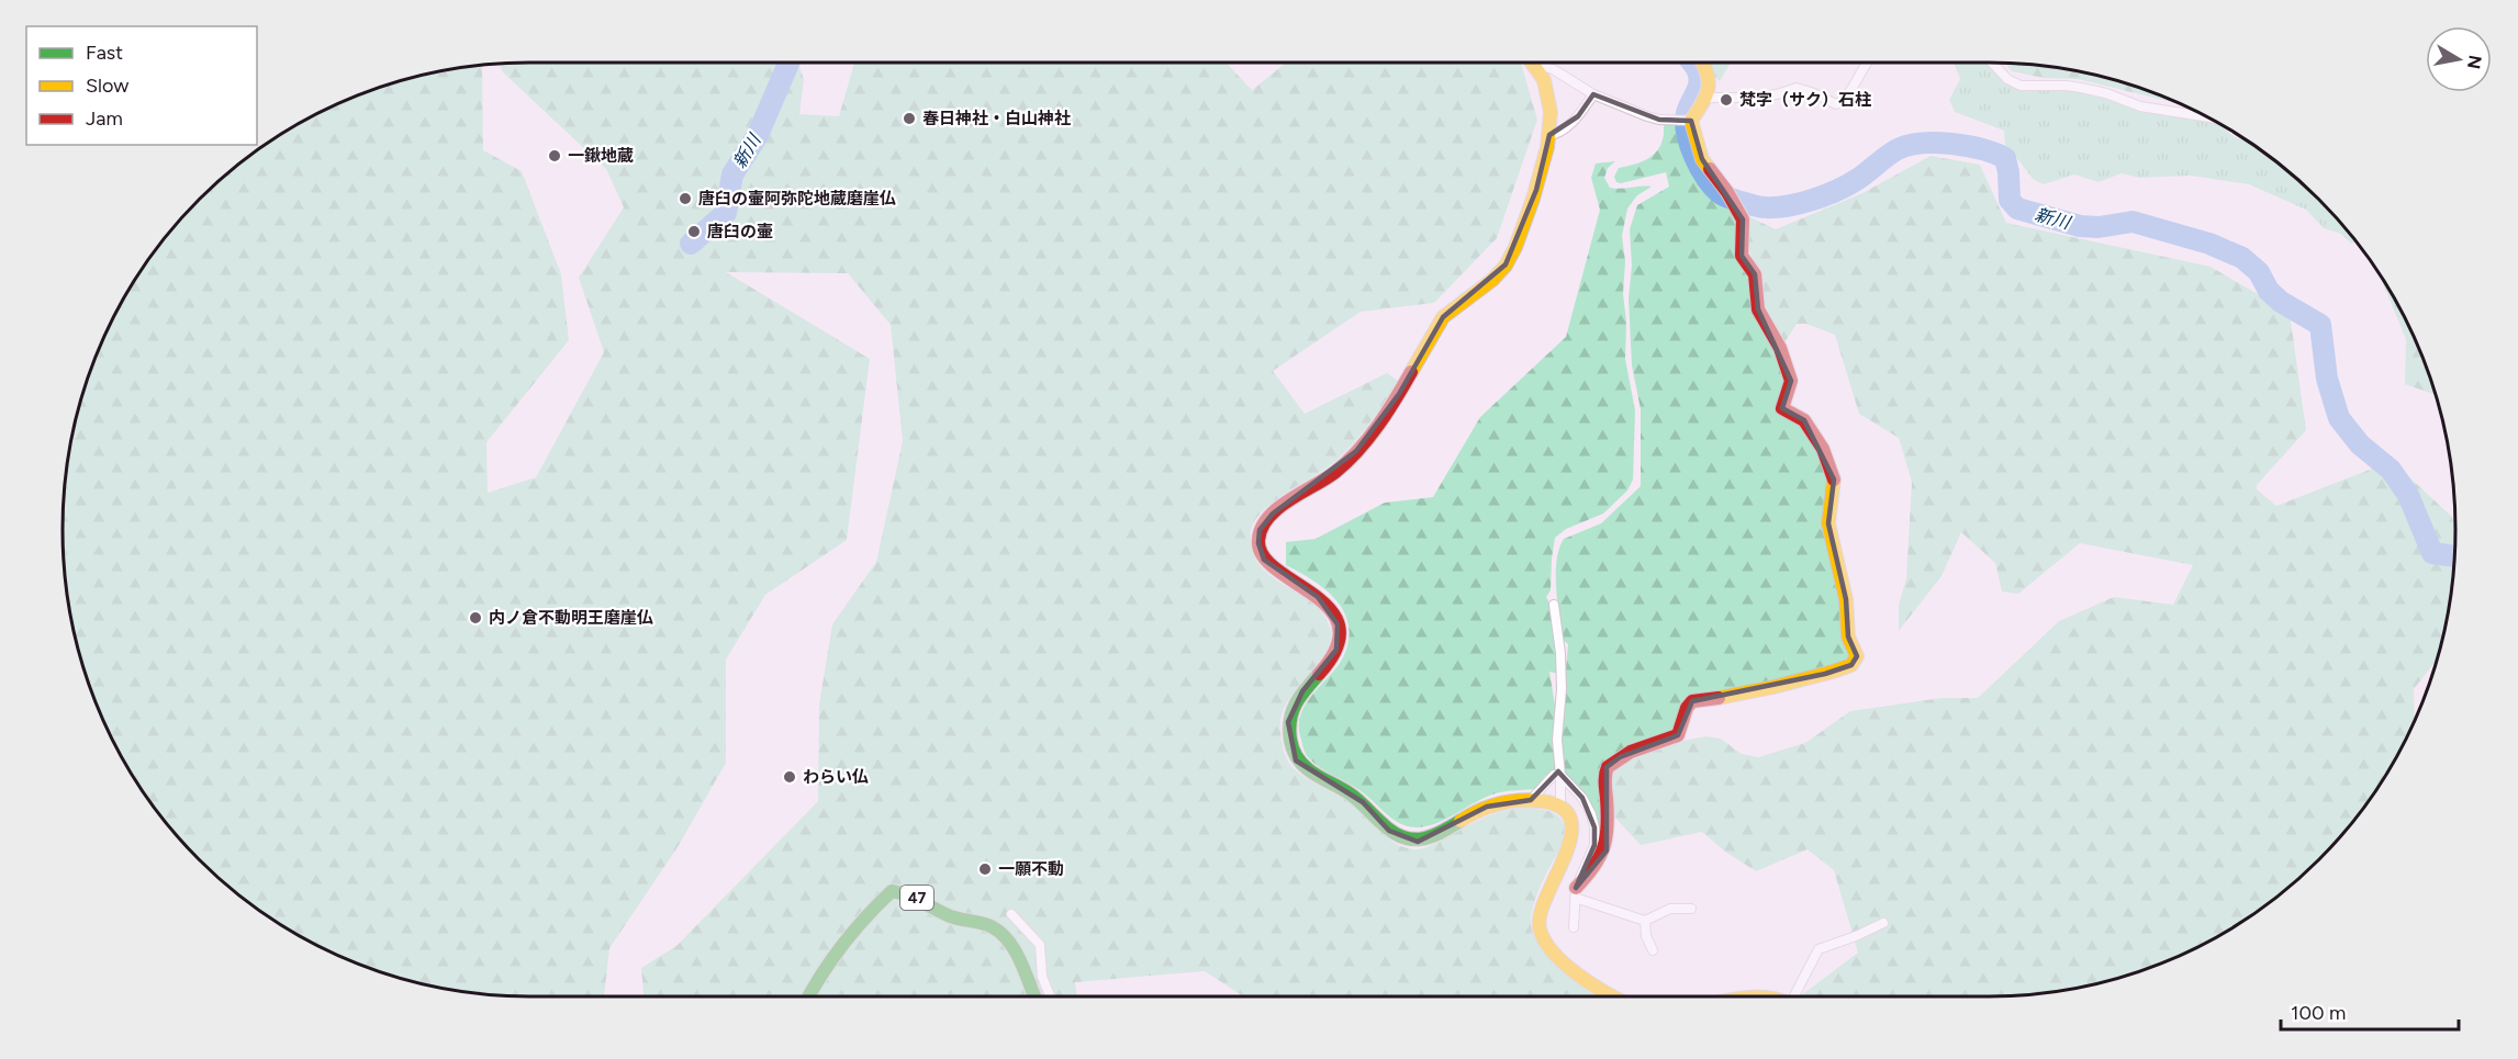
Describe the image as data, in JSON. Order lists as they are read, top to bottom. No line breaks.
{"streets":{"main road":["47"]},"water":["新川"],"places":["梵字（サク）石柱","春日神社・白山神社","一鍬地蔵","唐臼の壷阿弥陀地蔵磨崖仏","唐臼の壷","内ノ倉不動明王磨崖仏","わらい仏","一願不動"],"legend":["Fast","Slow","Jam"],"scale_bar":"100 m","north":"right"}
